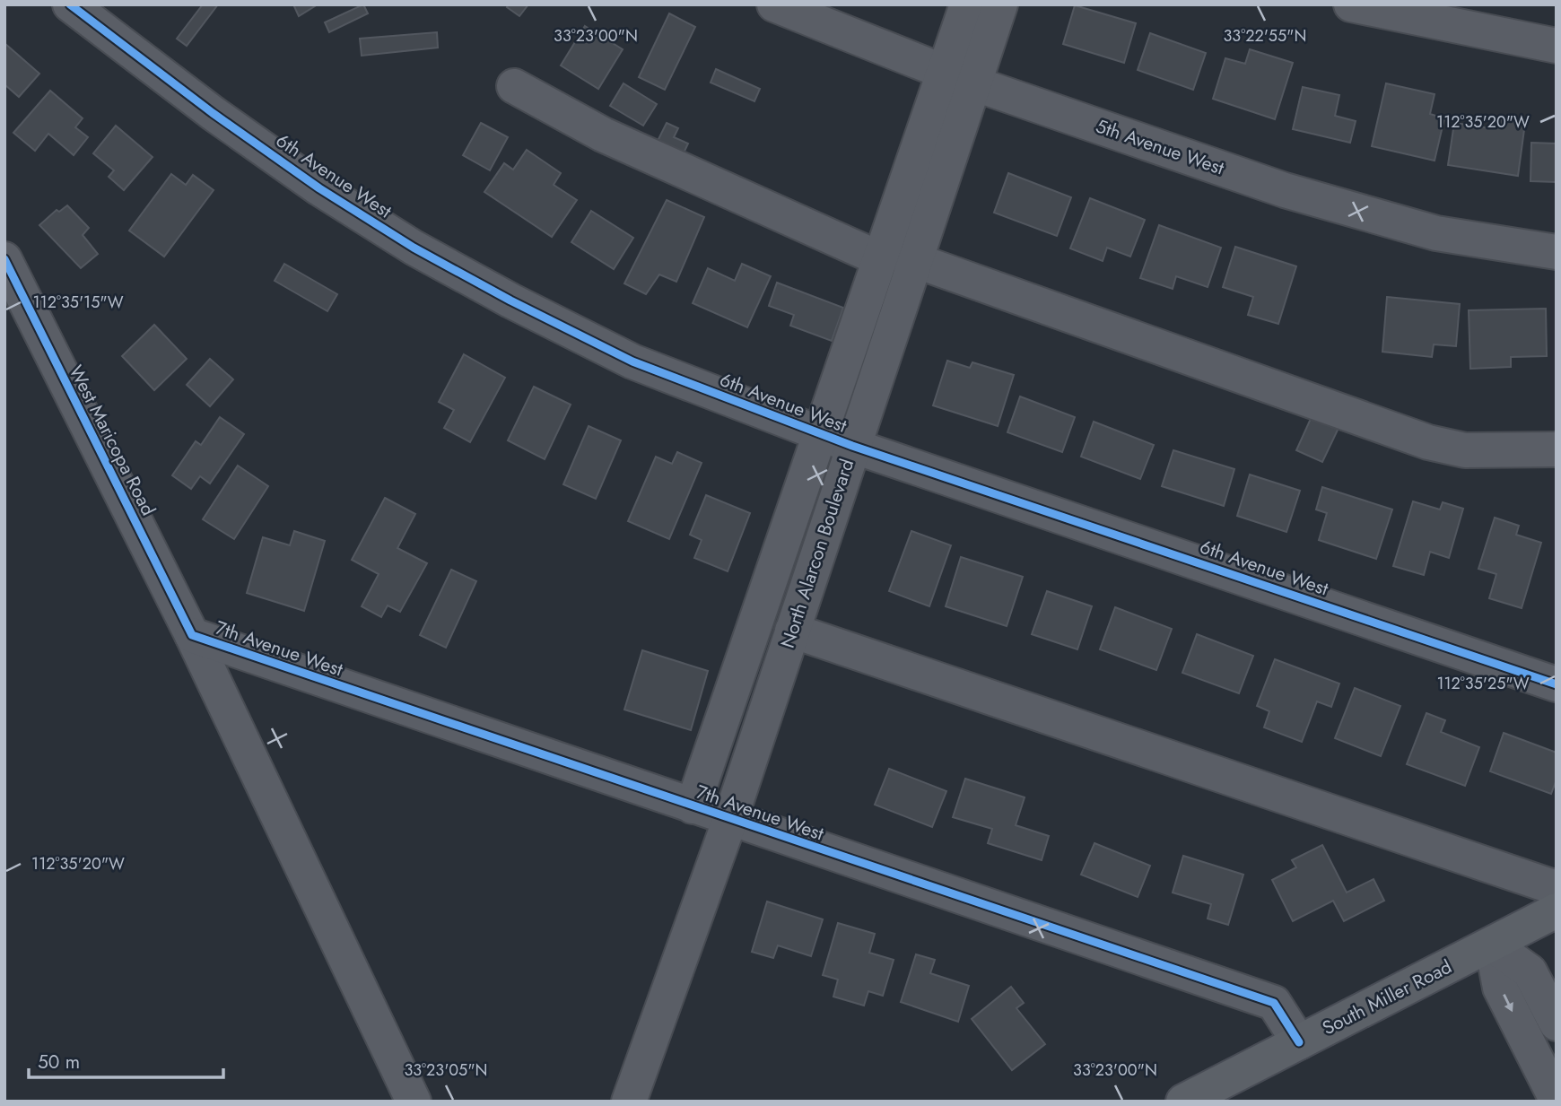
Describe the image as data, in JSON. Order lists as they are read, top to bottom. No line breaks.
{"streets":{"main road":["South Miller Road"],"street":["5th Avenue West","6th Avenue West","West Maricopa Road","North Alarcon Boulevard","7th Avenue West"]},"crossings":[["5th Avenue West","North Alarcon Boulevard"],["6th Avenue West","North Alarcon Boulevard"],["West Maricopa Road","7th Avenue West"],["North Alarcon Boulevard","7th Avenue West"],["7th Avenue West","South Miller Road"]],"scale_bar":"50 m","coordinates":["33°23'00\"N","33°22'55\"N","112°35'20\"W","112°35'15\"W","112°35'25\"W","33°23'05\"N"]}
